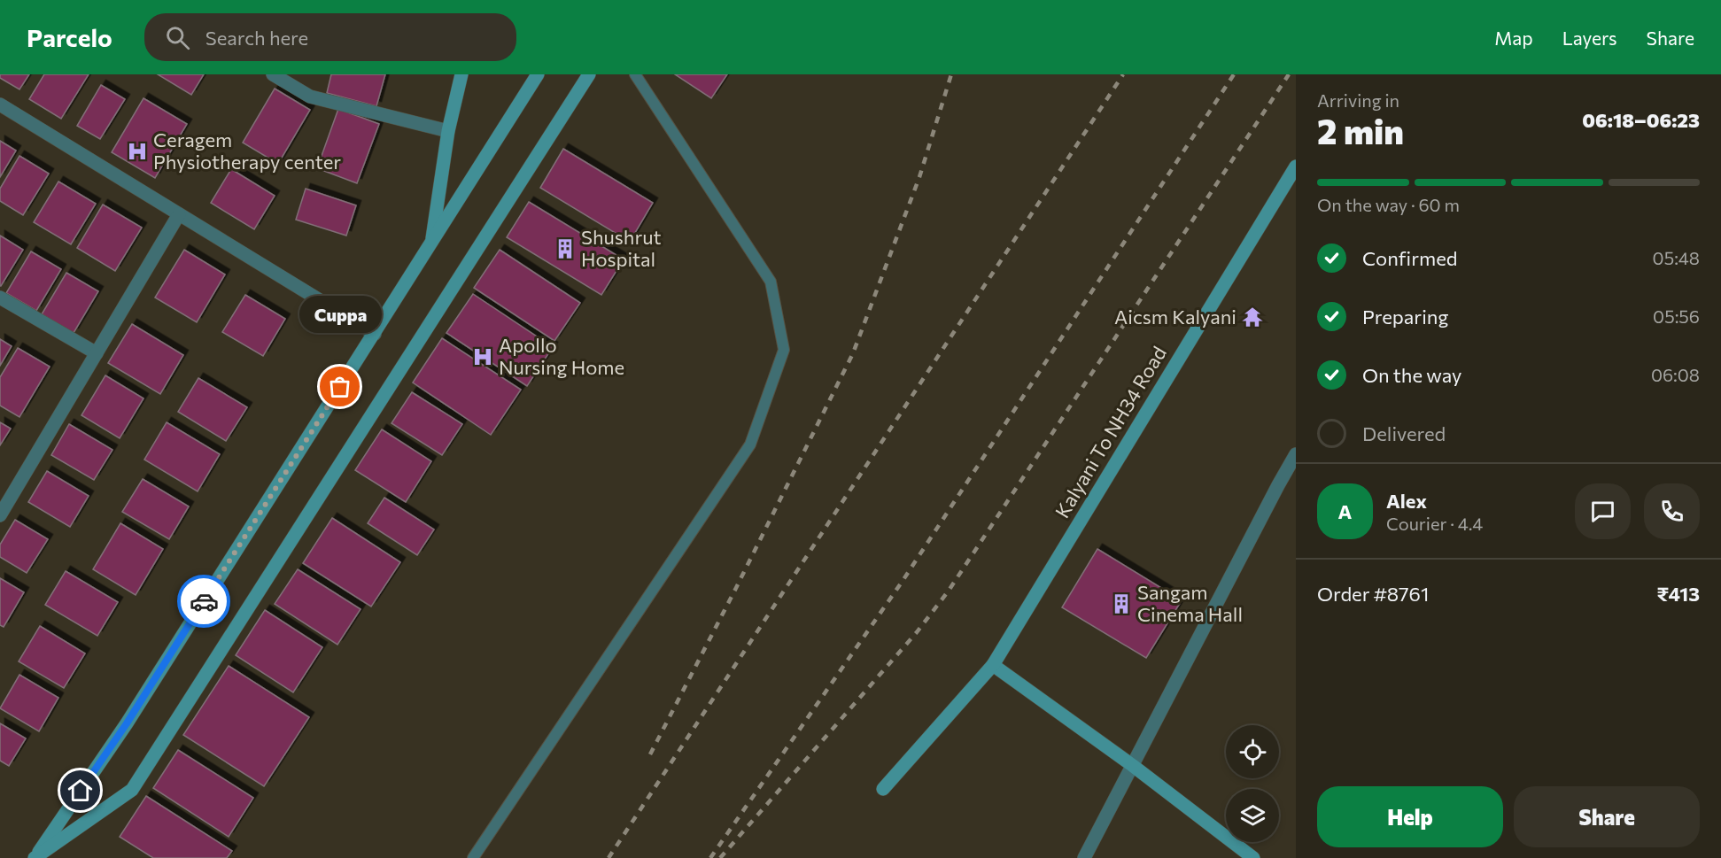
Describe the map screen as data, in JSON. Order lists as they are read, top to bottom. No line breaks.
{"streets":{"street":["Kalyani To NH34 Road"]},"places":{"hospital":["Ceragem Physiotherapy center","Apollo Nursing Home"],"building":["Shushrut Hospital","Sangam Cinema Hall"],"temple":["Aicsm Kalyani"],"other":["Cuppa"]},"page":{"header":"Parcelo","search":"Search here","nav":["Map","Layers","Share"],"heading":["2 min","Arriving in","06:18–06:23"],"panel":["Alex","Courier · 4.4","Order #8761","₹413"],"bar":"On the way · 60 m","list":[["Confirmed","05:48"],["Preparing","05:56"],["On the way","06:08"],"Delivered"],"bubble":"Cuppa","round":"A","buttons":["Help","Share"]}}
